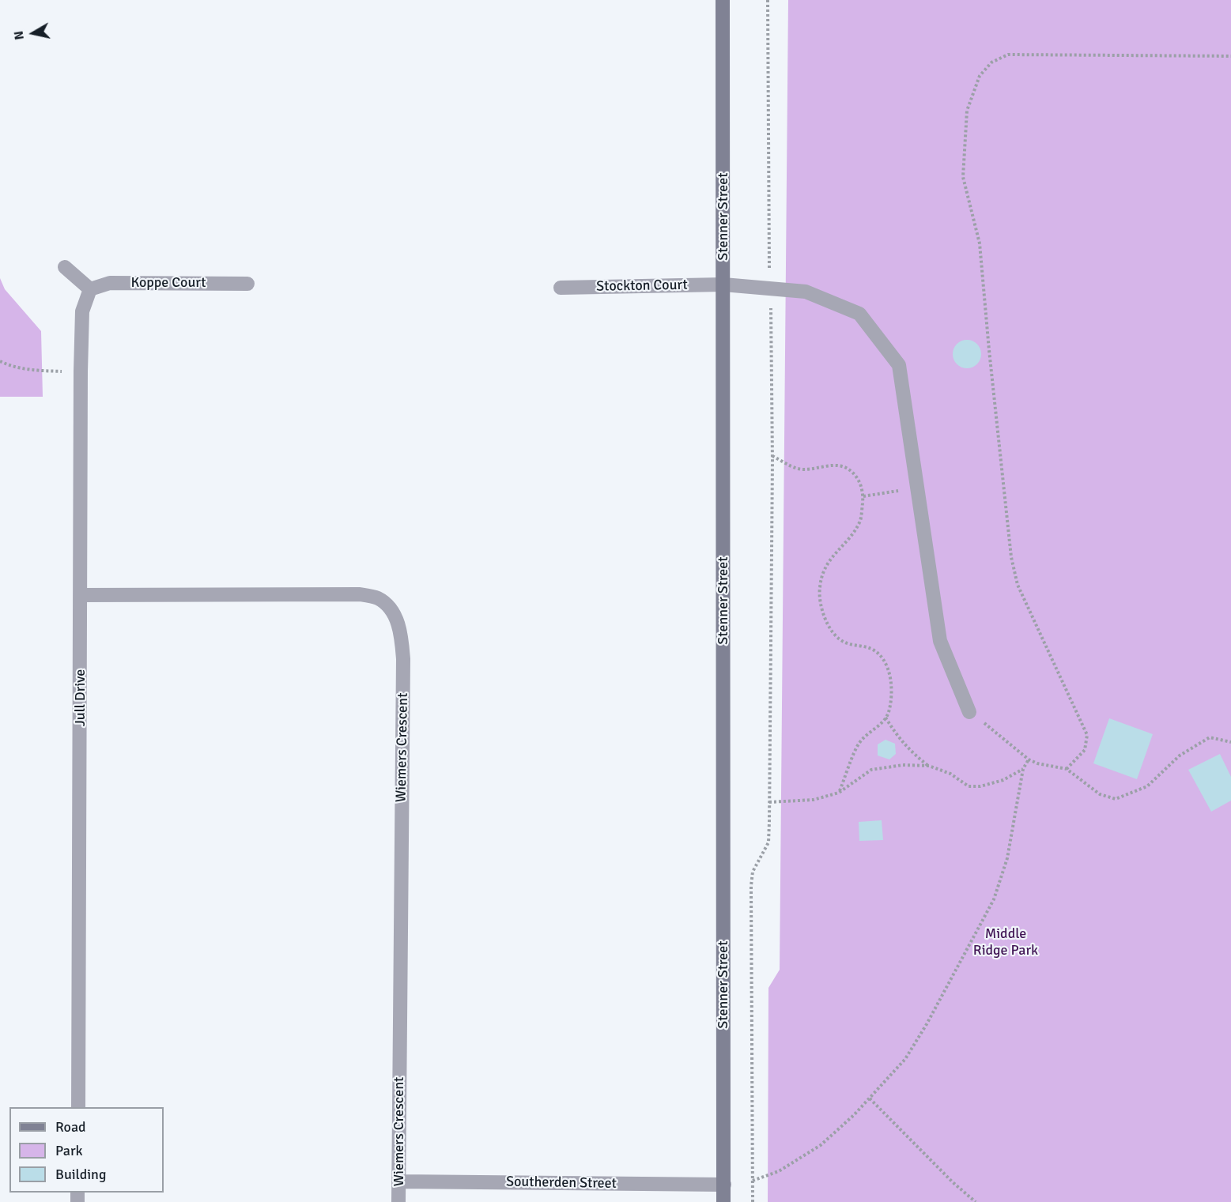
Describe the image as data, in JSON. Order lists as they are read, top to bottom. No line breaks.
{"streets":{"main road":["Stenner Street"],"street":["Koppe Court","Stockton Court","Jull Drive","Wiemers Crescent","Southerden Street"]},"crossings":[["Stenner Street","Stockton Court"],["Stenner Street","Southerden Street"],["Koppe Court","Jull Drive"],["Jull Drive","Wiemers Crescent"],["Wiemers Crescent","Southerden Street"]],"parks":["Middle Ridge Park"],"legend":["Road","Park","Building"],"north":"left"}
